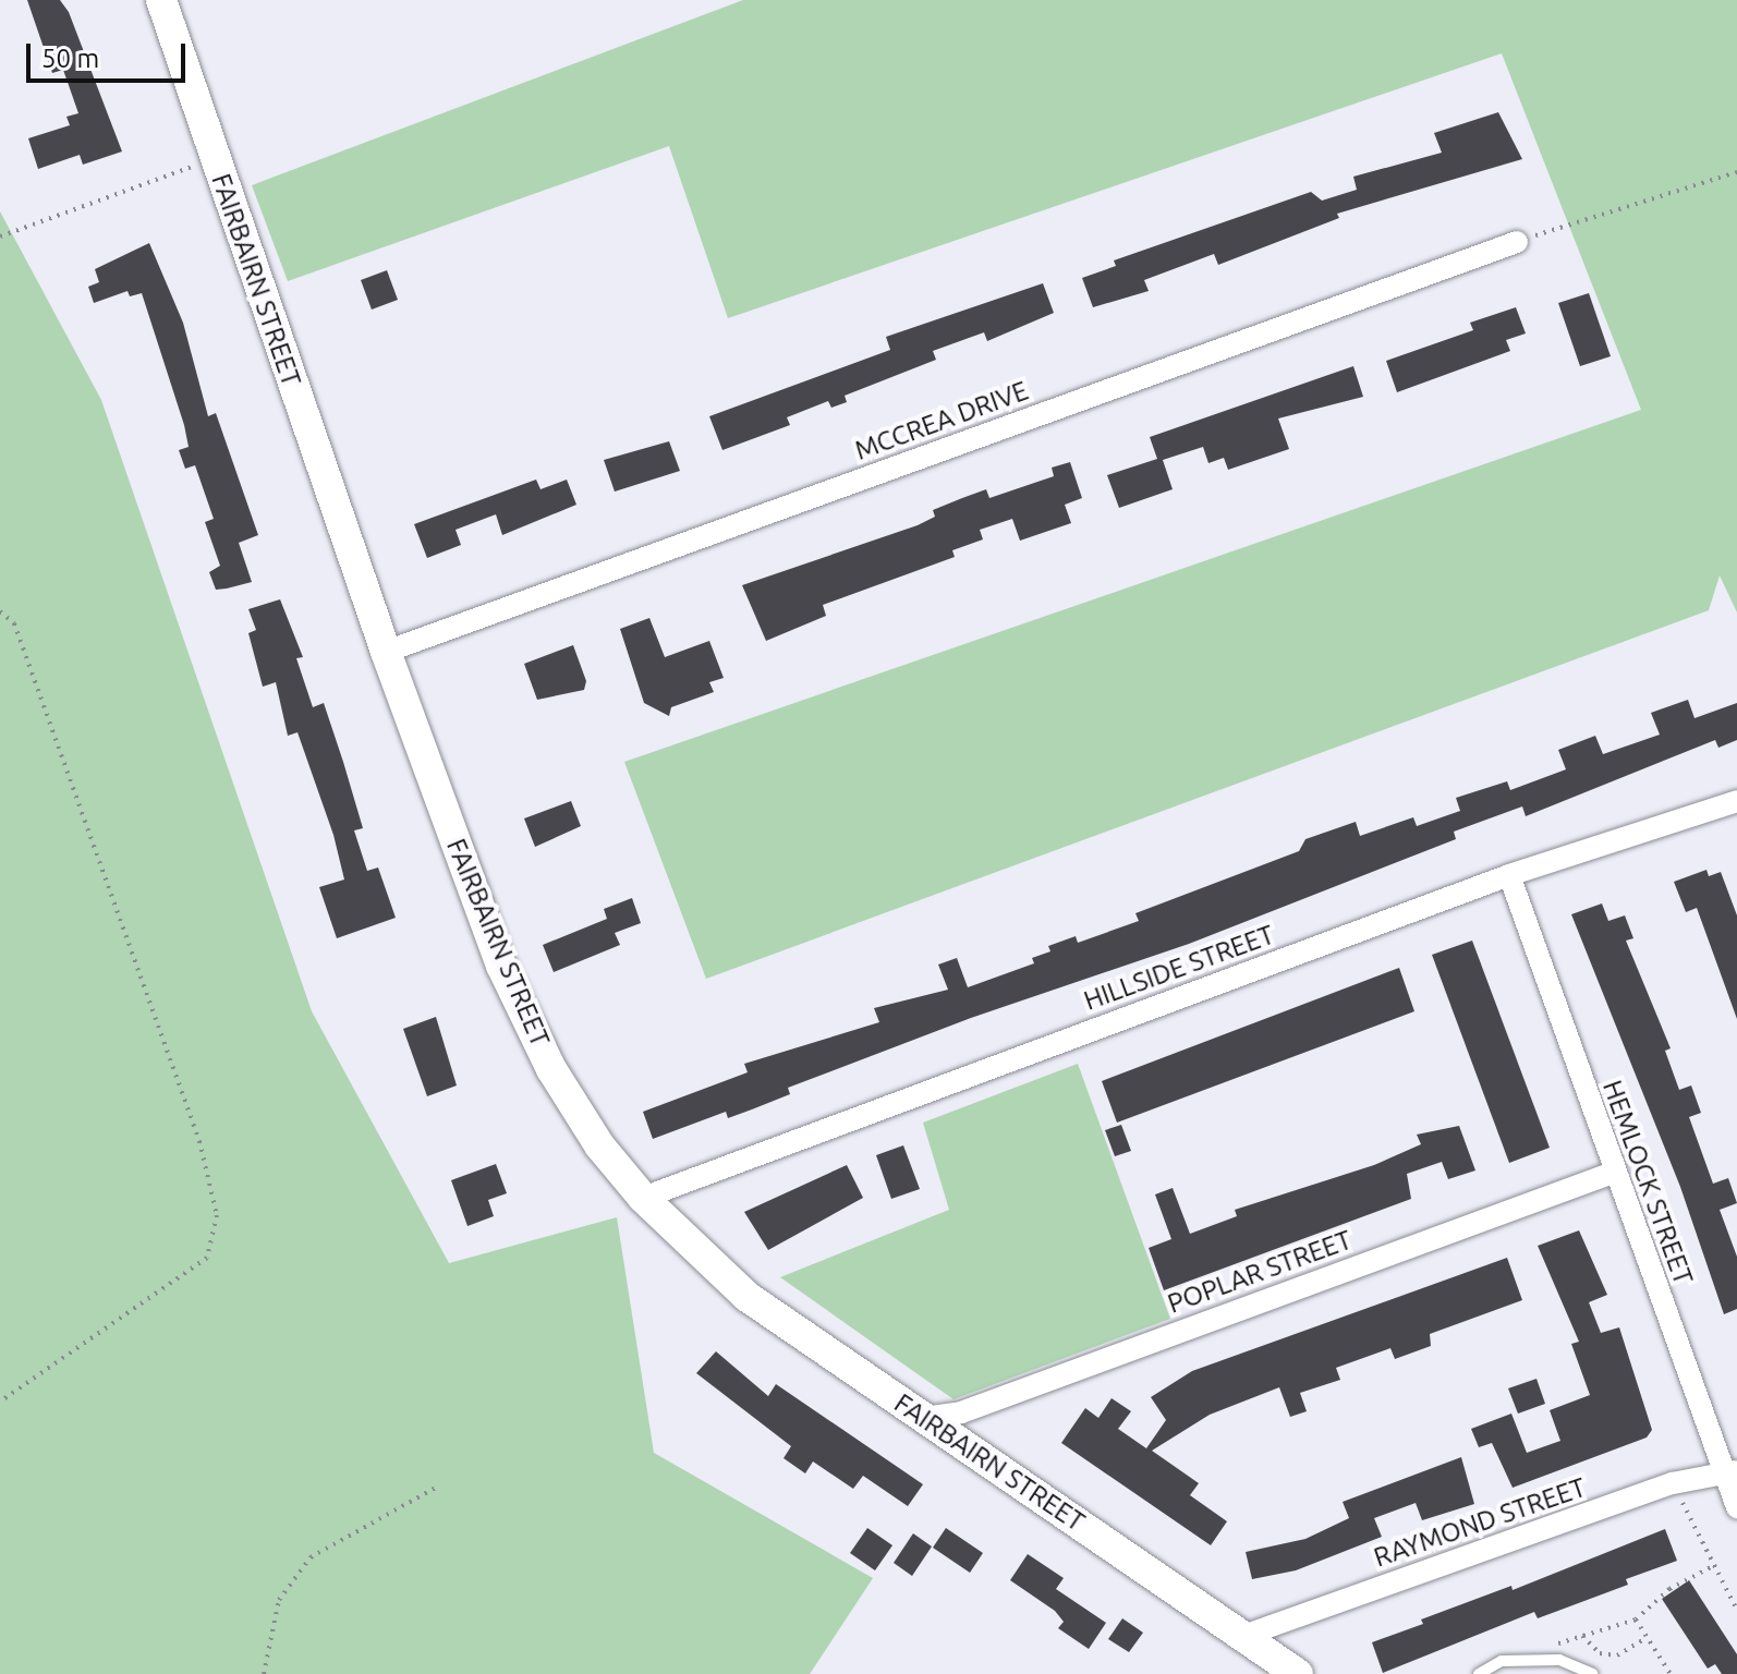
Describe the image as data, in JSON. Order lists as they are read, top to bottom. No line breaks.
{"streets":{"main road":["FAIRBAIRN STREET"],"street":["MCCREA DRIVE","HILLSIDE STREET","HEMLOCK STREET","POPLAR STREET","RAYMOND STREET"]},"crossings":[["FAIRBAIRN STREET","MCCREA DRIVE"],["FAIRBAIRN STREET","HILLSIDE STREET"],["FAIRBAIRN STREET","POPLAR STREET"],["FAIRBAIRN STREET","RAYMOND STREET"],["HILLSIDE STREET","HEMLOCK STREET"],["HEMLOCK STREET","POPLAR STREET"],["HEMLOCK STREET","RAYMOND STREET"]],"scale_bar":"50 m"}
